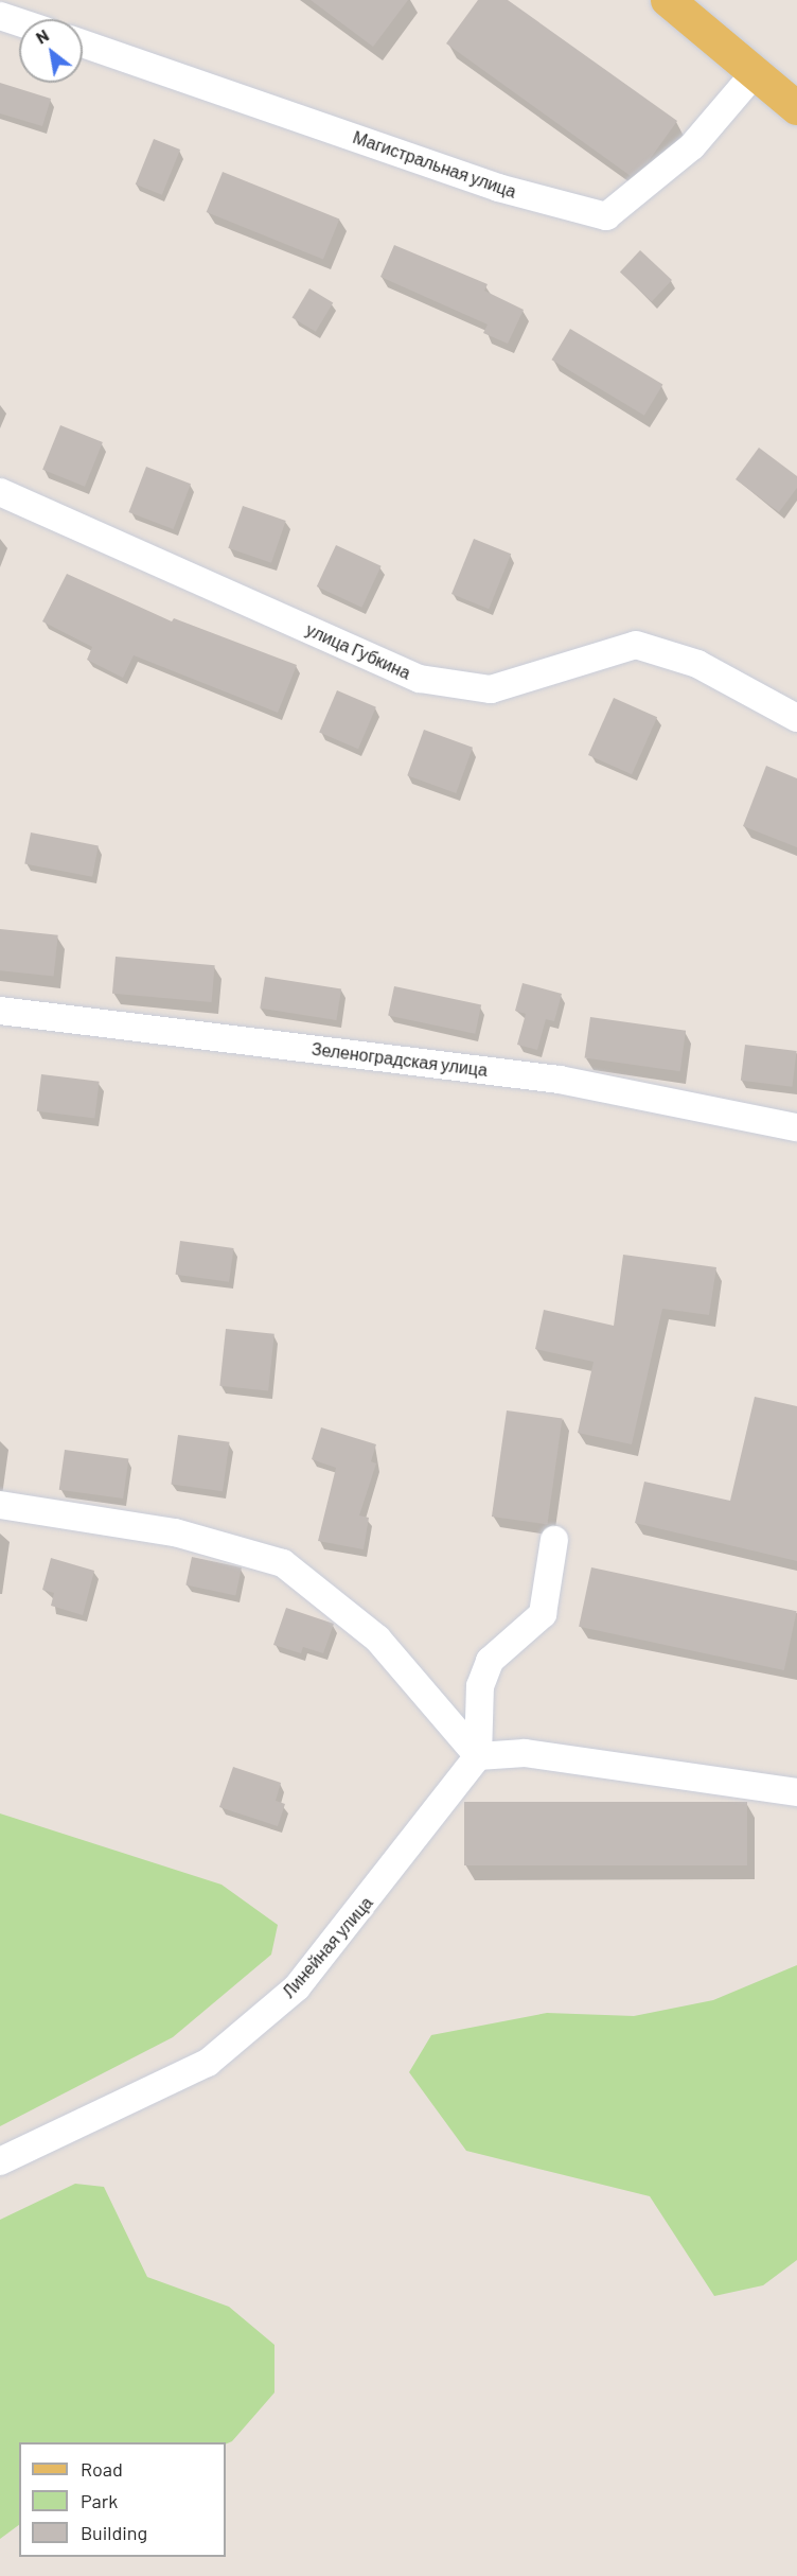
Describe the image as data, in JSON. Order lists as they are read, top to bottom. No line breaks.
{"streets":{"street":["Магистральная улица","улица Губкина","Зеленоградская улица","Линейная улица"]},"legend":["Road","Park","Building"],"north":"top left"}
